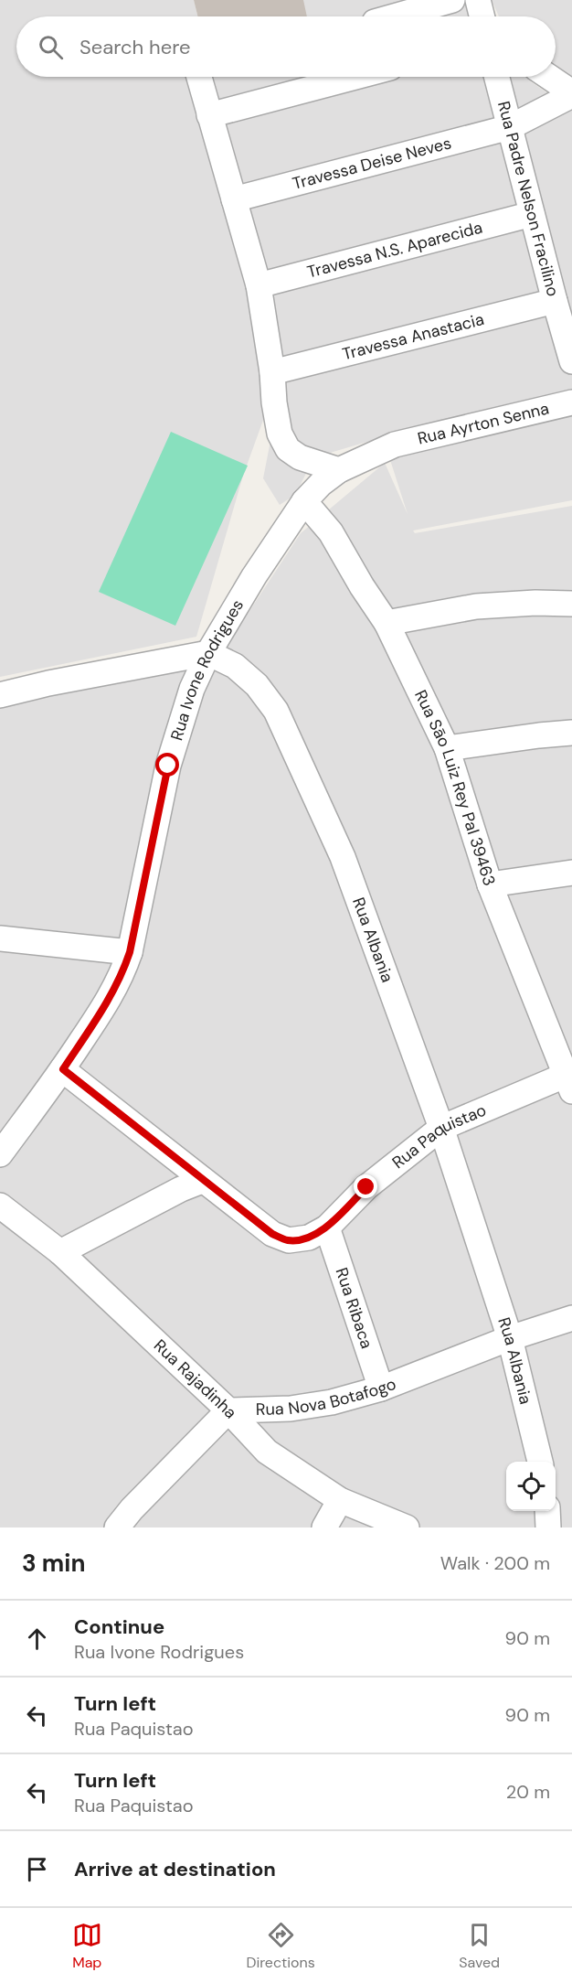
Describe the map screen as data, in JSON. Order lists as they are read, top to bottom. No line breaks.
{"streets":{"street":["Travessa Deise Neves","Rua Padre Nelson Fracilino","Travessa N.S. Aparecida","Travessa Anastacia","Rua Ayrton Senna","Rua Ivone Rodrigues","Rua Sāo Luiz Rey Pal 39463","Rua Albania","Rua Paquistao","Rua Ribaca","Rua Rajadinha","Rua Nova Botafogo"]},"crossings":[["Travessa Deise Neves","Rua Padre Nelson Fracilino"],["Rua Padre Nelson Fracilino","Travessa N.S. Aparecida"],["Rua Padre Nelson Fracilino","Travessa Anastacia"],["Rua Ayrton Senna","Rua Ivone Rodrigues"],["Rua Ivone Rodrigues","Rua Sāo Luiz Rey Pal 39463"],["Rua Ivone Rodrigues","Rua Albania"],["Rua Ivone Rodrigues","Rua Paquistao"],["Rua Sāo Luiz Rey Pal 39463","Rua Paquistao"],["Rua Albania","Rua Paquistao"],["Rua Albania","Rua Nova Botafogo"],["Rua Paquistao","Rua Ribaca"],["Rua Ribaca","Rua Nova Botafogo"],["Rua Rajadinha","Rua Nova Botafogo"]],"page":{"search":"Search here","heading":["3 min","Walk · 200 m"],"list":[["Continue","Rua Ivone Rodrigues","90 m"],["Turn left","Rua Paquistao","90 m"],["Turn left","Rua Paquistao","20 m"],"Arrive at destination"],"nav":["Map","Directions","Saved"]}}
